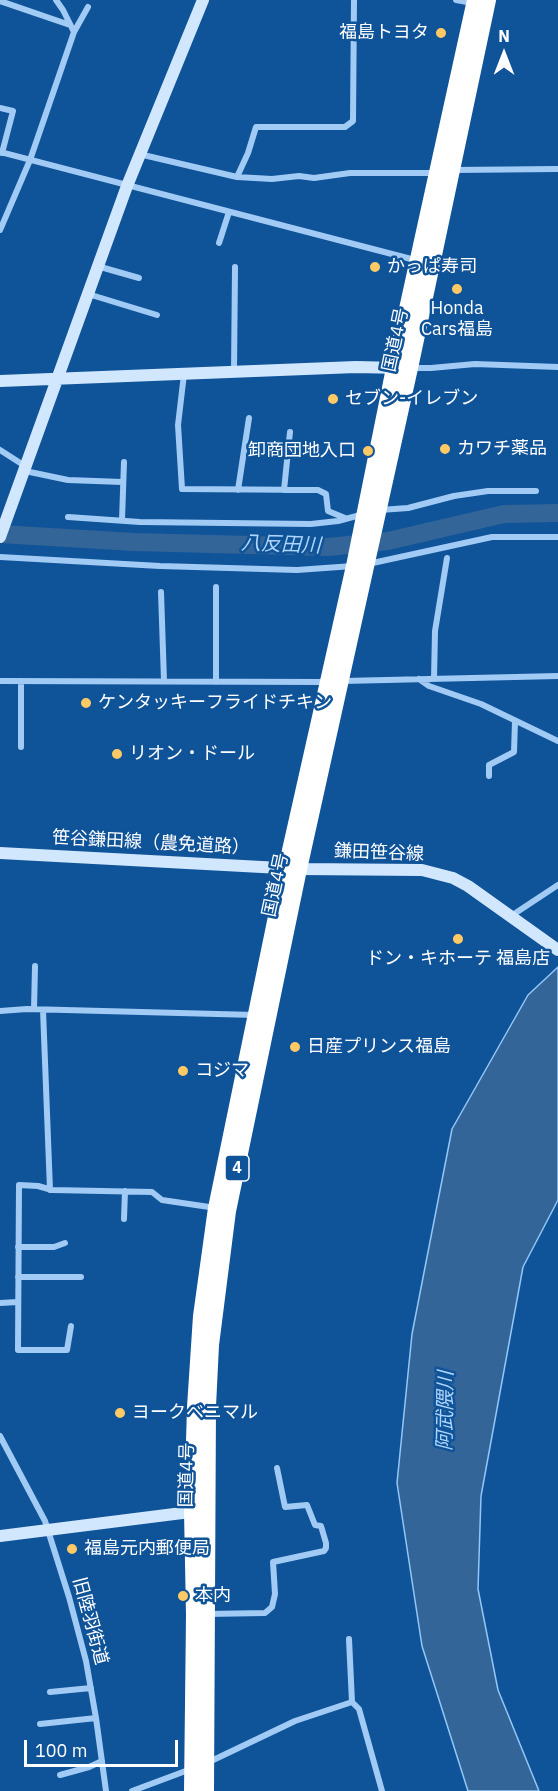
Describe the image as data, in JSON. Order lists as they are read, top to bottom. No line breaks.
{"streets":{"highway":["国道4号","4"],"street":["笹谷鎌田線（農免道路）","鎌田笹谷線","旧陸羽街道"]},"crossings":[["国道4号","笹谷鎌田線（農免道路）"],["国道4号","鎌田笹谷線"],["笹谷鎌田線（農免道路）","鎌田笹谷線"]],"water":["八反田川","阿武隈川"],"places":["福島トヨタ","かっぱ寿司","Honda Cars福島","セブン-イレブン","カワチ薬品","卸商団地入口","ケンタッキーフライドチキン","リオン・ドール","ドン・キホーテ 福島店","日産プリンス福島","コジマ","ヨークベニマル","福島元内郵便局","本内"],"scale_bar":"100 m","north":"top"}
